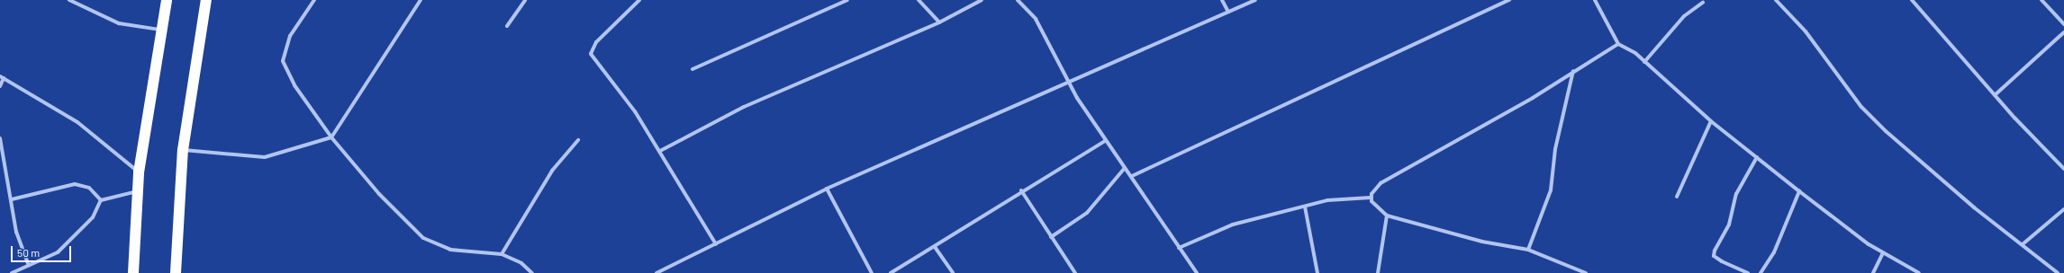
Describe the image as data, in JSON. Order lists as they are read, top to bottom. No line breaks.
{"scale_bar":"50 m"}
